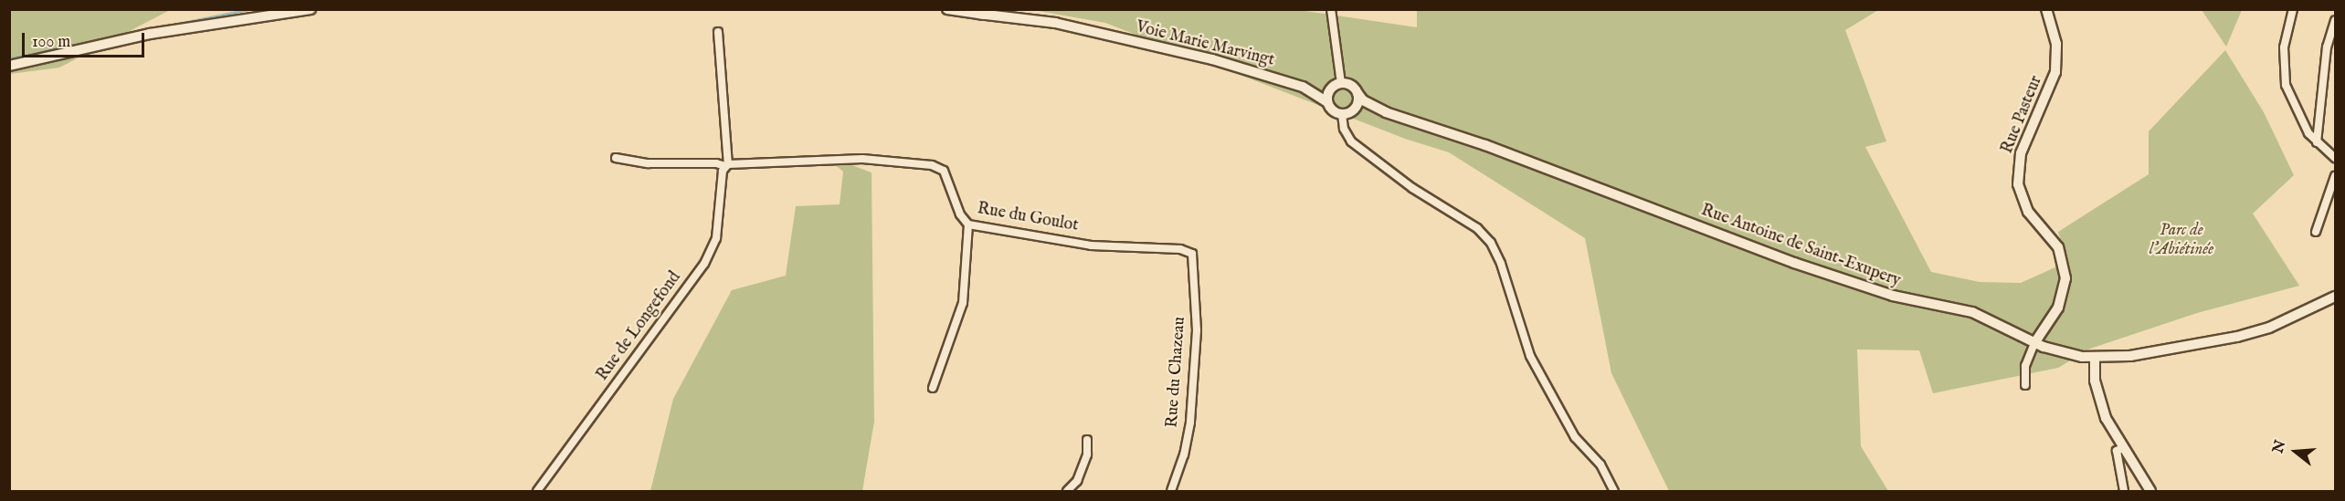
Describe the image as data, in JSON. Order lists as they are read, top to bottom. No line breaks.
{"streets":{"main road":["Voie Marie Marvingt","Rue Pasteur","Rue Antoine de Saint-Exupery"],"street":["Rue du Goulot","Rue de Longefond","Rue du Chazeau"]},"crossings":[["Voie Marie Marvingt","Rue Antoine de Saint-Exupery"],["Rue Pasteur","Rue Antoine de Saint-Exupery"],["Rue du Goulot","Rue de Longefond"],["Rue du Goulot","Rue du Chazeau"]],"parks":["Parc de l'Abiétinée"],"scale_bar":"100 m","north":"left"}
